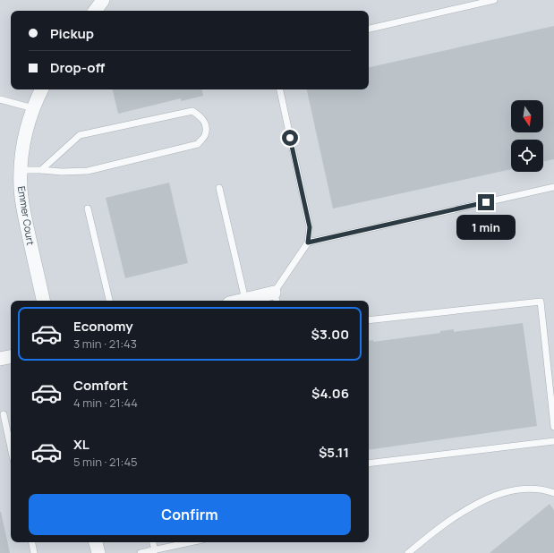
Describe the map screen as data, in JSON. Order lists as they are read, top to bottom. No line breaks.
{"streets":{"street":["Emmer Court"]},"north":"bottom","page":{"banner":["Pickup","Drop-off"],"bubble":"1 min","list":[{"name":"Economy","note":"3 min · 21:43","value":"$3.00"},{"name":"Comfort","note":"4 min · 21:44","value":"$4.06"},{"name":"XL","note":"5 min · 21:45","value":"$5.11"}],"buttons":"Confirm"}}
